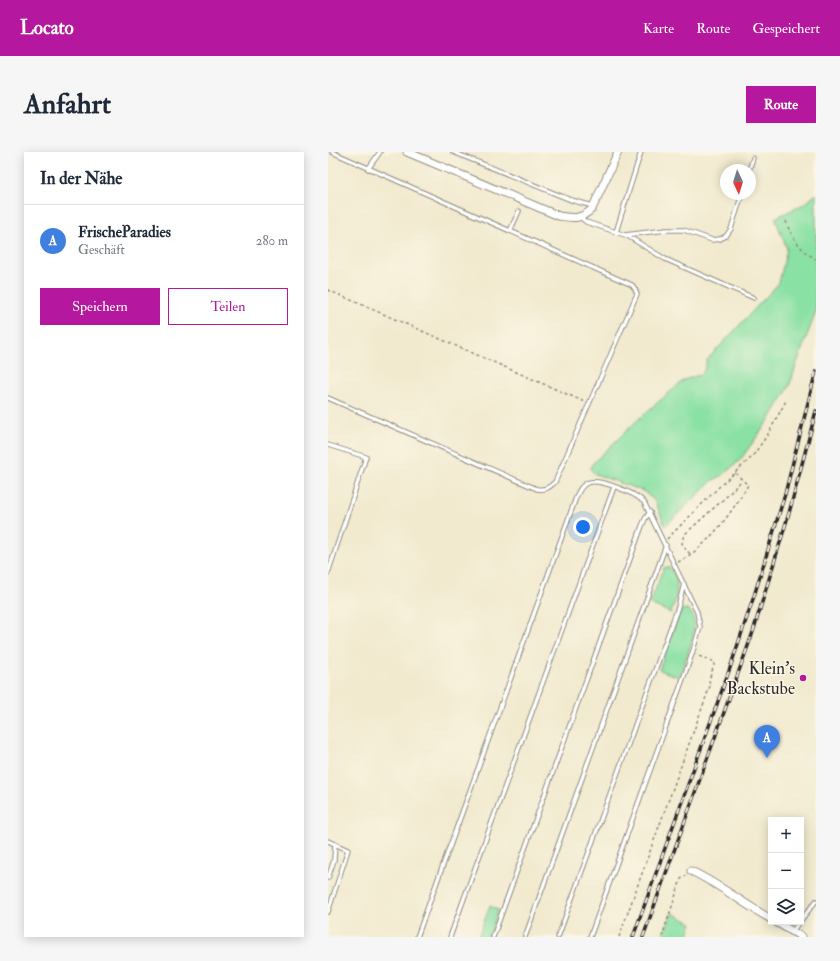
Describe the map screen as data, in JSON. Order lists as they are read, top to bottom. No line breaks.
{"places":["Klein's Backstube"],"north":"bottom","page":{"header":"Locato","nav":["Karte","Route","Gespeichert"],"buttons":["Route",["Speichern","Teilen"]],"title":"Anfahrt","heading":"In der Nähe","list":[{"mark":"A","name":"FrischeParadies","note":"Geschäft","value":"280 m"}],"pins":"A","map_buttons":["+","−"]}}
